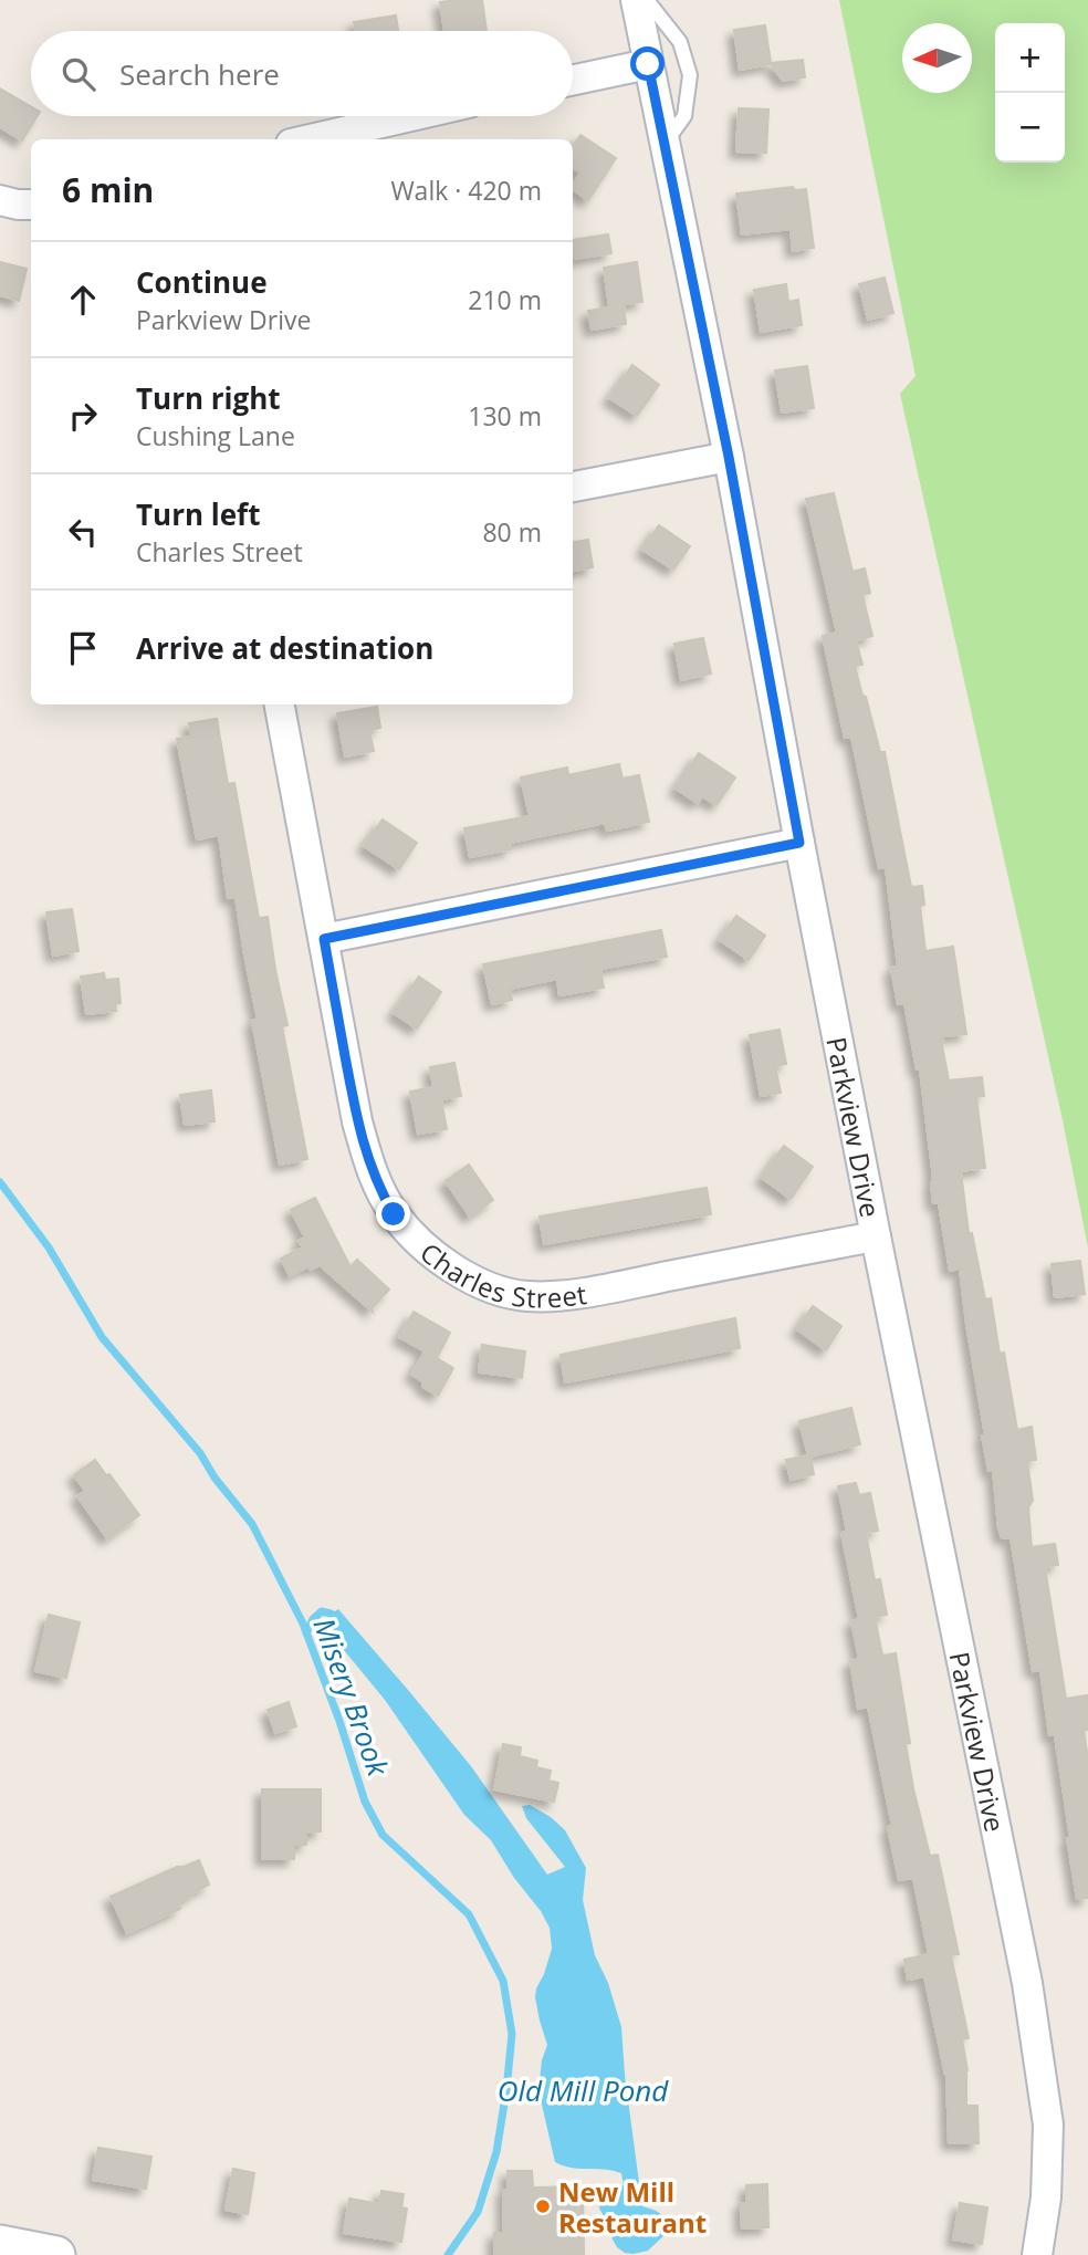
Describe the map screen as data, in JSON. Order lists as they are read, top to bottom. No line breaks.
{"streets":{"street":["Parkview Drive","Charles Street"]},"crossings":[["Parkview Drive","Charles Street"]],"water":["Misery Brook","Old Mill Pond"],"places":["New Mill Restaurant"],"north":"left","page":{"map_buttons":["+","−"],"search":"Search here","heading":["6 min","Walk · 420 m"],"list":[["Continue","Parkview Drive","210 m"],["Turn right","Cushing Lane","130 m"],["Turn left","Charles Street","80 m"],"Arrive at destination"]}}
